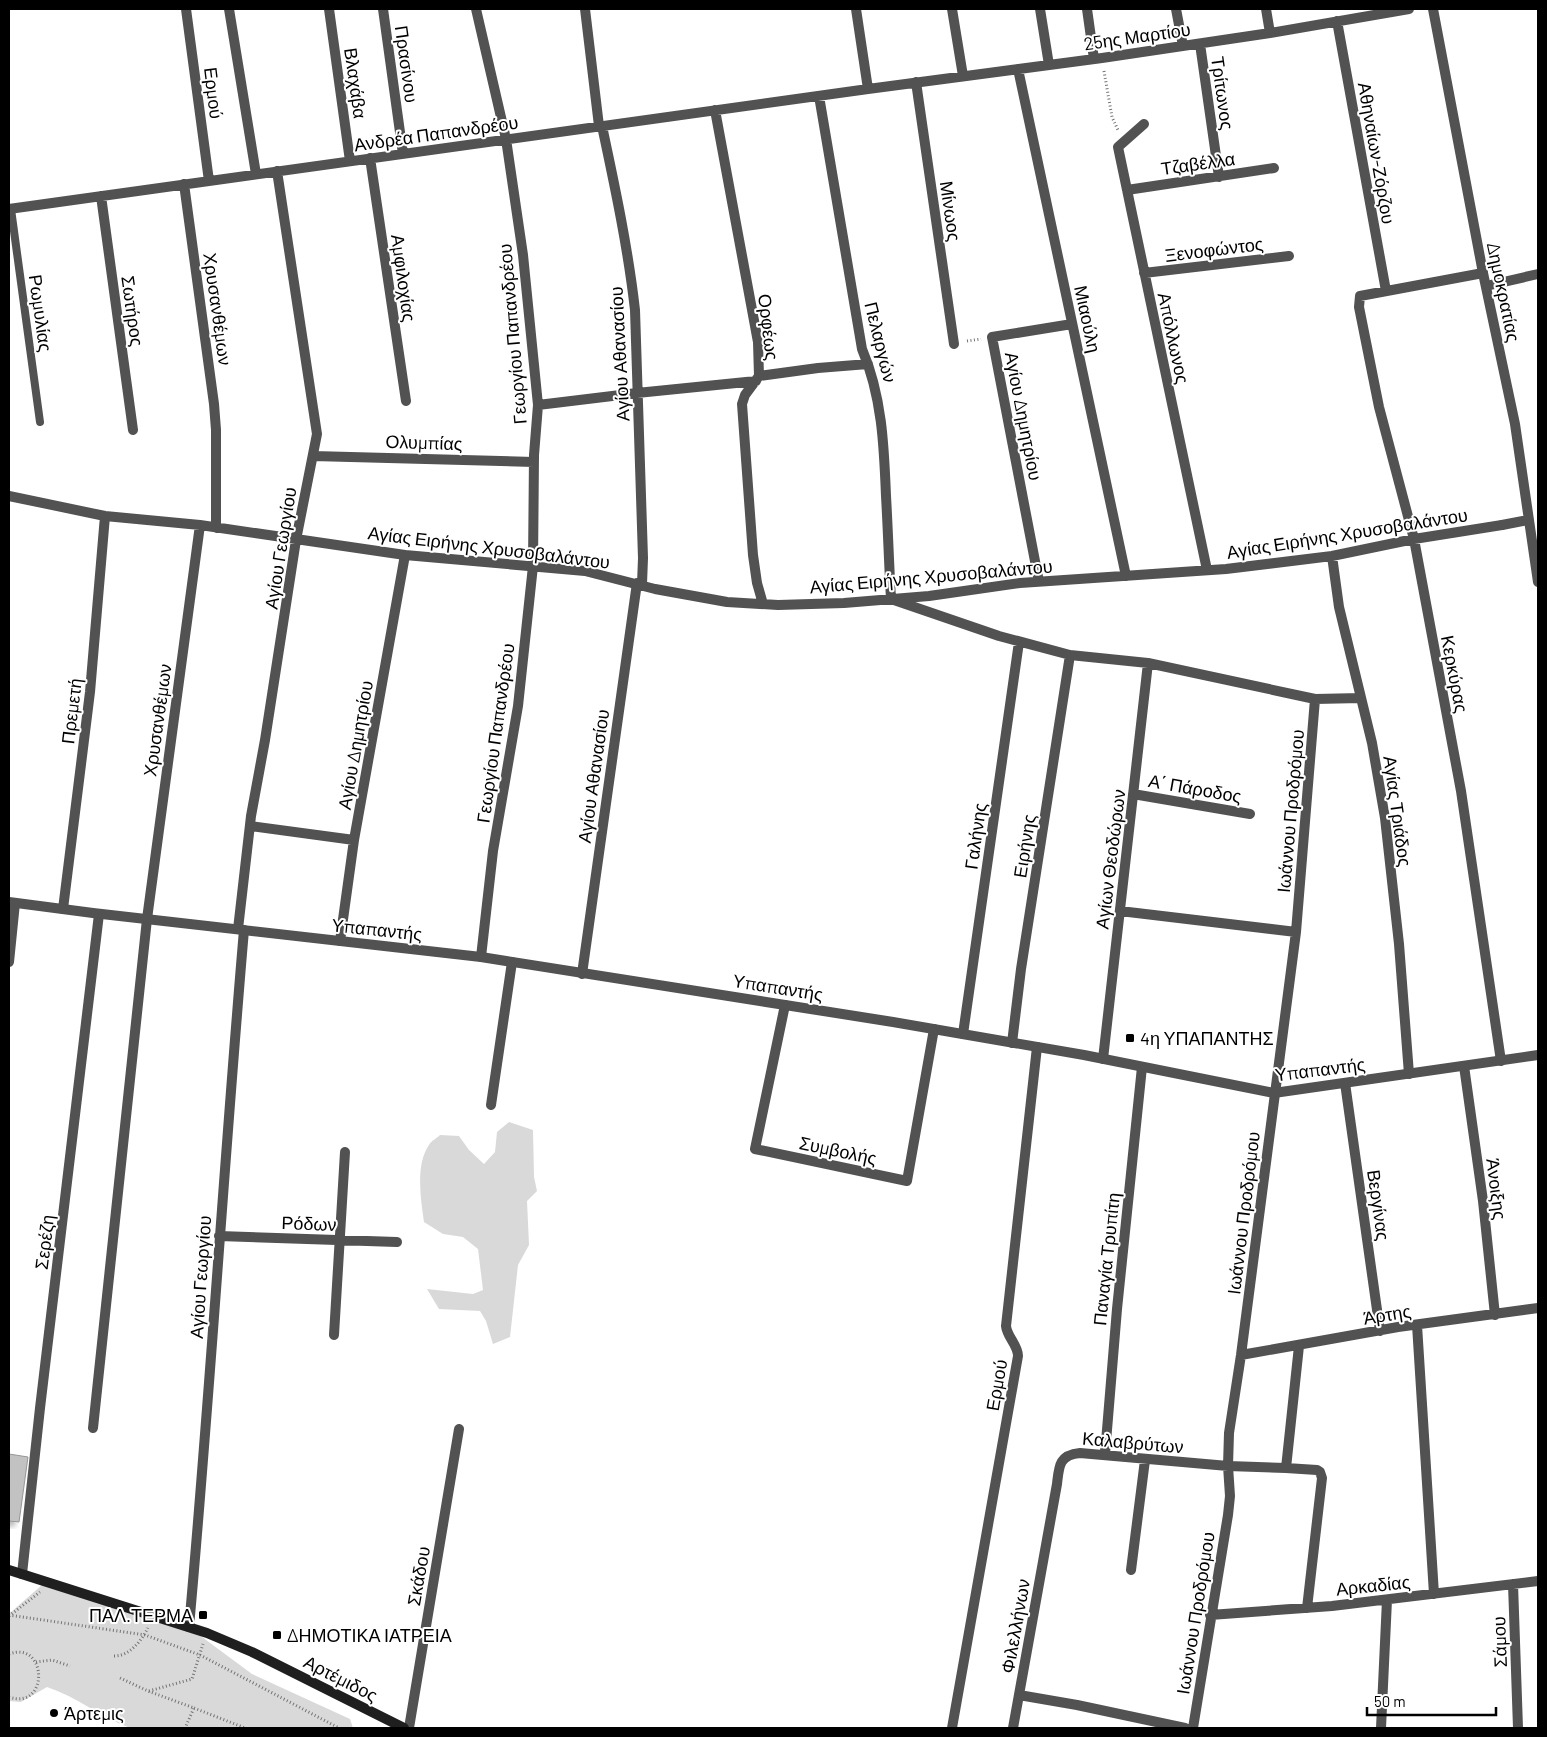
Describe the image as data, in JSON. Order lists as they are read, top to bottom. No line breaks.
{"streets":{"main road":["Αρτέμιδος"],"street":["25ης Μαρτίου","Πρασίνου","Βλαχάβα","Ερμού","Τρίτωνος","Ανδρέα Παπανδρέου","Αθηναίων-Ζόρζου","Τζαβέλλα","Μίνωος","Ξενοφώντος","Αμφιλοχίας","Δημοκρατίας","Χρυσανθέμων","Σωτήρος","Μιαούλη","Ορφέως","Γεωργίου Παπανδρέου","Απόλλωνος","Πελαργών","Αγίου Αθανασίου","Αγίου Δημητρίου","Ολυμπίας","Αγίας Ειρήνης Χρυσοβαλάντου","Αγίου Γεωργίου","Κερκύρας","Πρεμετή","Α΄ Πάροδος","Ιωάννου Προδρόμου","Αγίας Τριάδος","Γαλήνης","Ειρήνης","Αγίων Θεοδώρων","Υπαπαντής","Συμβολής","Άνοιξης","Βεργίνας","Ρόδων","Σερέζη","Παναγία Τρυπίτη","Άρτης","Καλαβρύτων","Σκάδου","Αρκαδίας","Φιλελλήνων","Σάμου"],"lane":["Ρωμυλίας"]},"crossings":[["25ης Μαρτίου","Τρίτωνος"],["25ης Μαρτίου","Ανδρέα Παπανδρέου"],["25ης Μαρτίου","Αθηναίων-Ζόρζου"],["25ης Μαρτίου","Μίνωος"],["25ης Μαρτίου","Μιαούλη"],["Πρασίνου","Ανδρέα Παπανδρέου"],["Βλαχάβα","Ανδρέα Παπανδρέου"],["Ερμού","Ανδρέα Παπανδρέου"],["Ερμού","Υπαπαντής"],["Τρίτωνος","Τζαβέλλα"],["Ανδρέα Παπανδρέου","Αμφιλοχίας"],["Ανδρέα Παπανδρέου","Χρυσανθέμων"],["Ανδρέα Παπανδρέου","Σωτήρος"],["Ανδρέα Παπανδρέου","Ρωμυλίας"],["Ανδρέα Παπανδρέου","Ορφέως"],["Ανδρέα Παπανδρέου","Γεωργίου Παπανδρέου"],["Ανδρέα Παπανδρέου","Πελαργών"],["Ανδρέα Παπανδρέου","Αγίου Αθανασίου"],["Ανδρέα Παπανδρέου","Αγίου Γεωργίου"],["Αθηναίων-Ζόρζου","Κερκύρας"],["Τζαβέλλα","Απόλλωνος"],["Ξενοφώντος","Απόλλωνος"],["Δημοκρατίας","Αγίας Ειρήνης Χρυσοβαλάντου"],["Χρυσανθέμων","Αγίας Ειρήνης Χρυσοβαλάντου"],["Χρυσανθέμων","Υπαπαντής"],["Μιαούλη","Αγίου Δημητρίου"],["Μιαούλη","Αγίας Ειρήνης Χρυσοβαλάντου"],["Ορφέως","Αγίας Ειρήνης Χρυσοβαλάντου"],["Γεωργίου Παπανδρέου","Ολυμπίας"],["Γεωργίου Παπανδρέου","Αγίας Ειρήνης Χρυσοβαλάντου"],["Γεωργίου Παπανδρέου","Υπαπαντής"],["Απόλλωνος","Αγίας Ειρήνης Χρυσοβαλάντου"],["Πελαργών","Αγίας Ειρήνης Χρυσοβαλάντου"],["Αγίου Αθανασίου","Αγίας Ειρήνης Χρυσοβαλάντου"],["Αγίου Αθανασίου","Υπαπαντής"],["Αγίου Δημητρίου","Αγίας Ειρήνης Χρυσοβαλάντου"],["Αγίου Δημητρίου","Υπαπαντής"],["Ολυμπίας","Αγίου Γεωργίου"],["Αγίας Ειρήνης Χρυσοβαλάντου","Αγίου Γεωργίου"],["Αγίας Ειρήνης Χρυσοβαλάντου","Κερκύρας"],["Αγίας Ειρήνης Χρυσοβαλάντου","Πρεμετή"],["Αγίας Ειρήνης Χρυσοβαλάντου","Αγίας Τριάδος"],["Αγίου Γεωργίου","Υπαπαντής"],["Αγίου Γεωργίου","Ρόδων"],["Αγίου Γεωργίου","Αρτέμιδος"],["Κερκύρας","Υπαπαντής"],["Πρεμετή","Υπαπαντής"],["Α΄ Πάροδος","Αγίων Θεοδώρων"],["Ιωάννου Προδρόμου","Υπαπαντής"],["Ιωάννου Προδρόμου","Άρτης"],["Ιωάννου Προδρόμου","Καλαβρύτων"],["Ιωάννου Προδρόμου","Αρκαδίας"],["Αγίας Τριάδος","Υπαπαντής"],["Γαλήνης","Υπαπαντής"],["Ειρήνης","Υπαπαντής"],["Αγίων Θεοδώρων","Υπαπαντής"],["Υπαπαντής","Συμβολής"],["Υπαπαντής","Άνοιξης"],["Υπαπαντής","Βεργίνας"],["Υπαπαντής","Σερέζη"],["Υπαπαντής","Παναγία Τρυπίτη"],["Άνοιξης","Άρτης"],["Βεργίνας","Άρτης"],["Σερέζη","Αρτέμιδος"],["Παναγία Τρυπίτη","Καλαβρύτων"],["Καλαβρύτων","Αρκαδίας"],["Καλαβρύτων","Φιλελλήνων"],["Αρκαδίας","Σάμου"]],"places":{"transit":["4η ΥΠΑΠΑΝΤΗΣ","ΠΑΛ.ΤΕΡΜΑ","ΔΗΜΟΤΙΚΑ ΙΑΤΡΕΙΑ"],"other":["Άρτεμις"]},"scale_bar":"50 m"}
